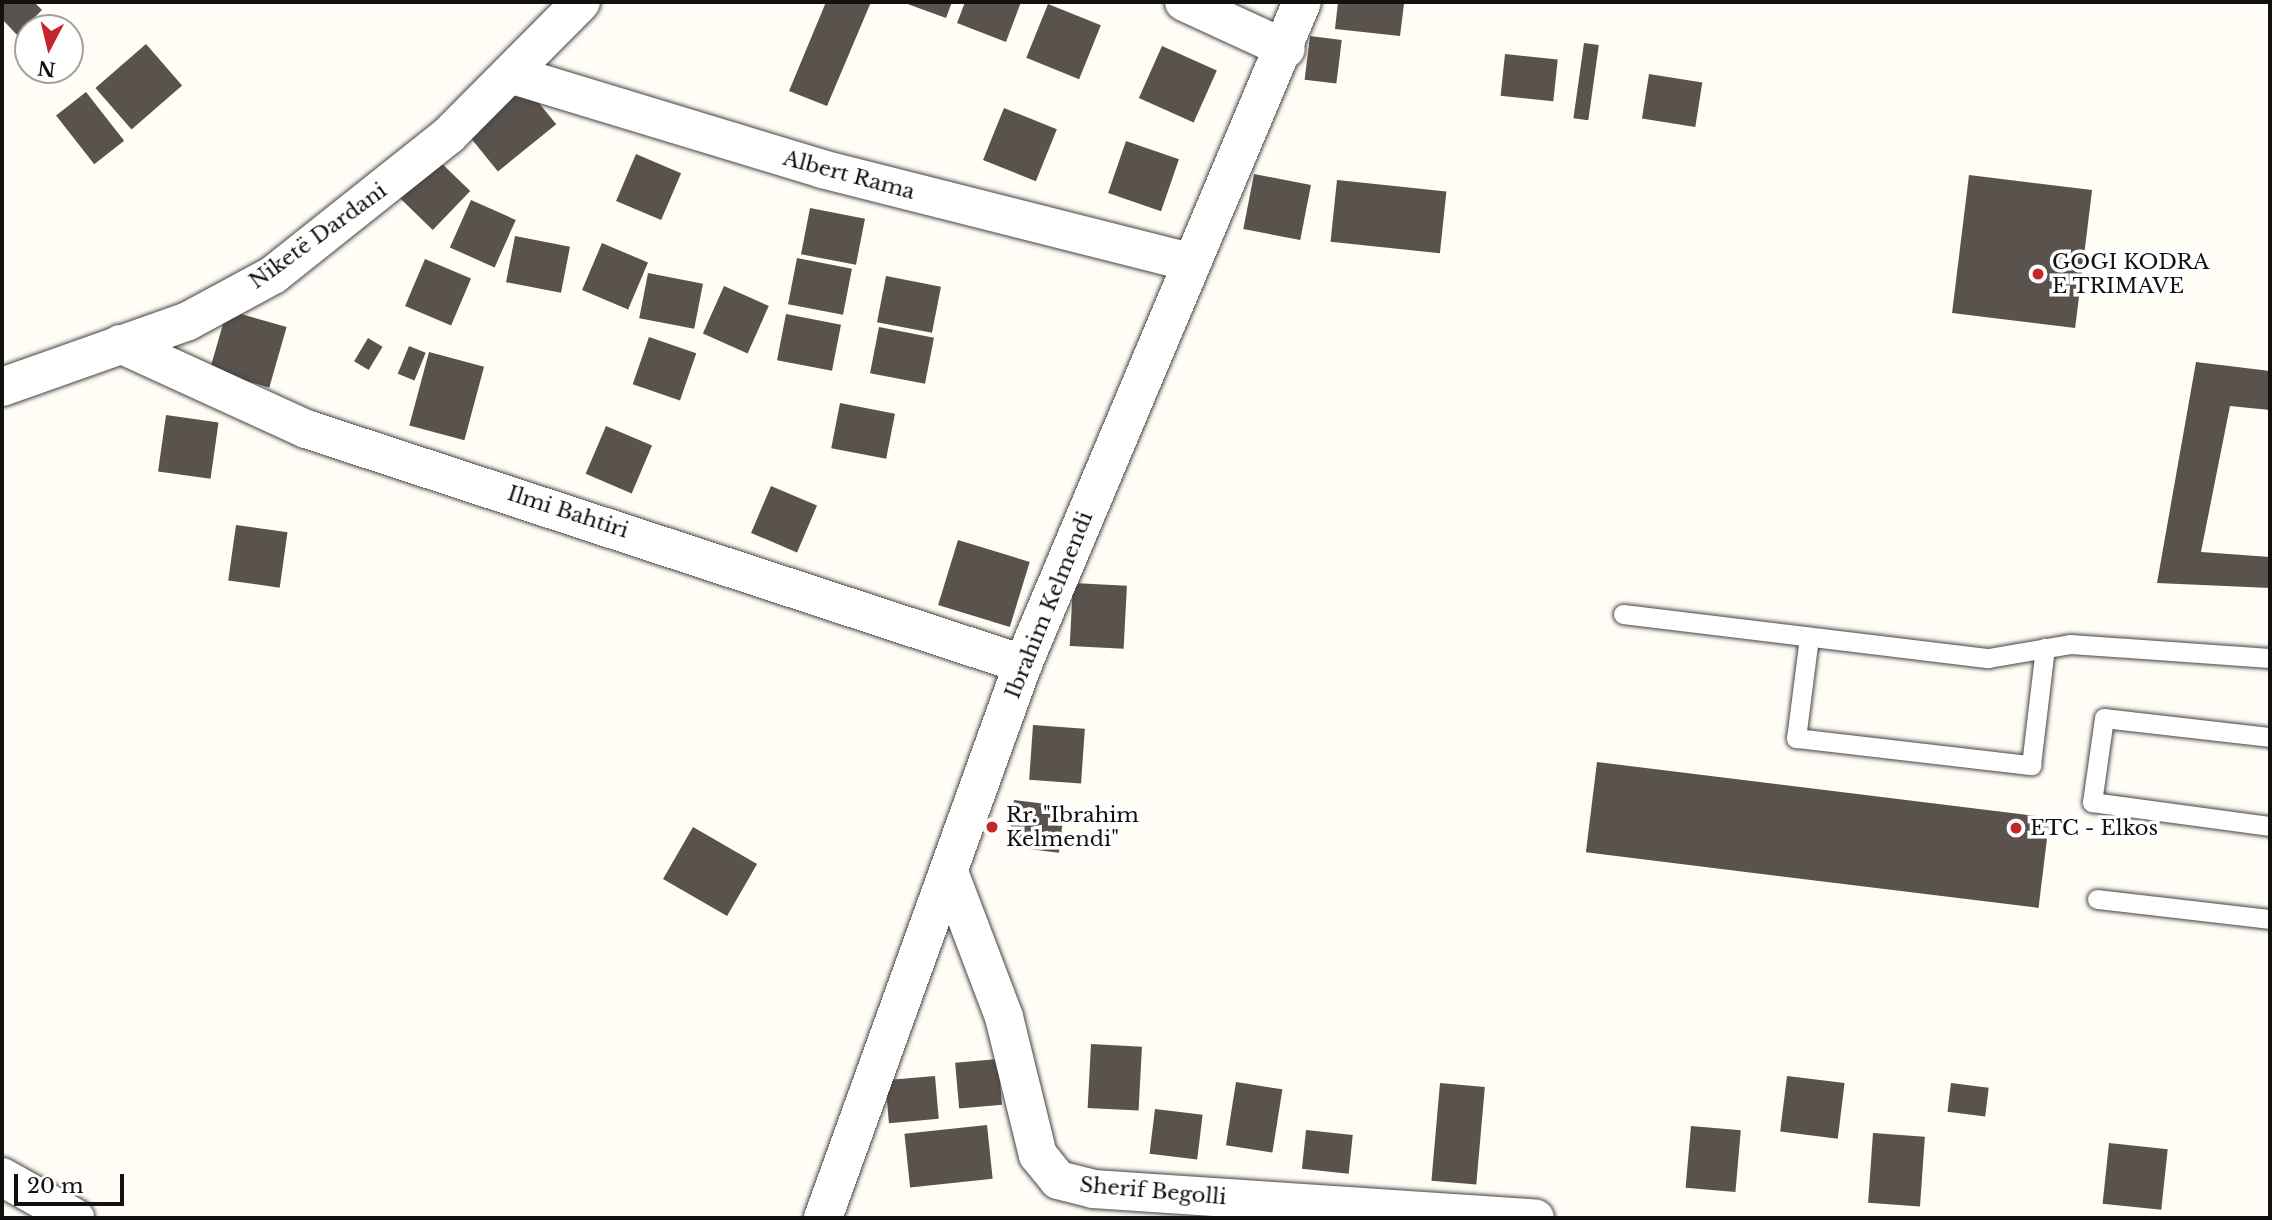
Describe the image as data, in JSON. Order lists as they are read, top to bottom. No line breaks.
{"streets":{"street":["Albert Rama","Niketë Dardani","Ilmi Bahtiri","Ibrahim Kelmendi","Sherif Begolli"]},"crossings":[["Albert Rama","Niketë Dardani"],["Albert Rama","Ibrahim Kelmendi"],["Niketë Dardani","Ilmi Bahtiri"],["Ilmi Bahtiri","Ibrahim Kelmendi"],["Ibrahim Kelmendi","Sherif Begolli"]],"places":["GOGI KODRA E TRIMAVE","Rr. \"Ibrahim Kelmendi\"","ETC - Elkos"],"scale_bar":"20 m","north":"bottom"}
